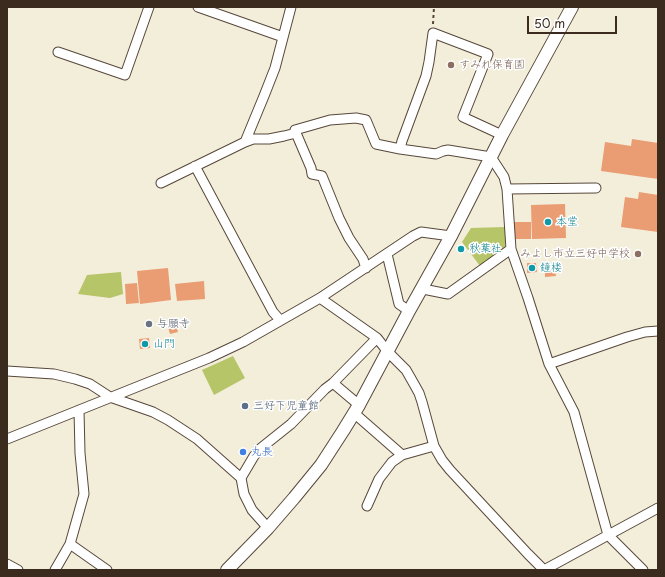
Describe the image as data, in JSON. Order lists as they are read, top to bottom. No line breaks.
{"places":["すみれ保育園","本堂","秋葉社","みよし市立三好中学校","鐘楼","与願寺","山門","三好下児童館","丸長"],"scale_bar":"50 m"}
